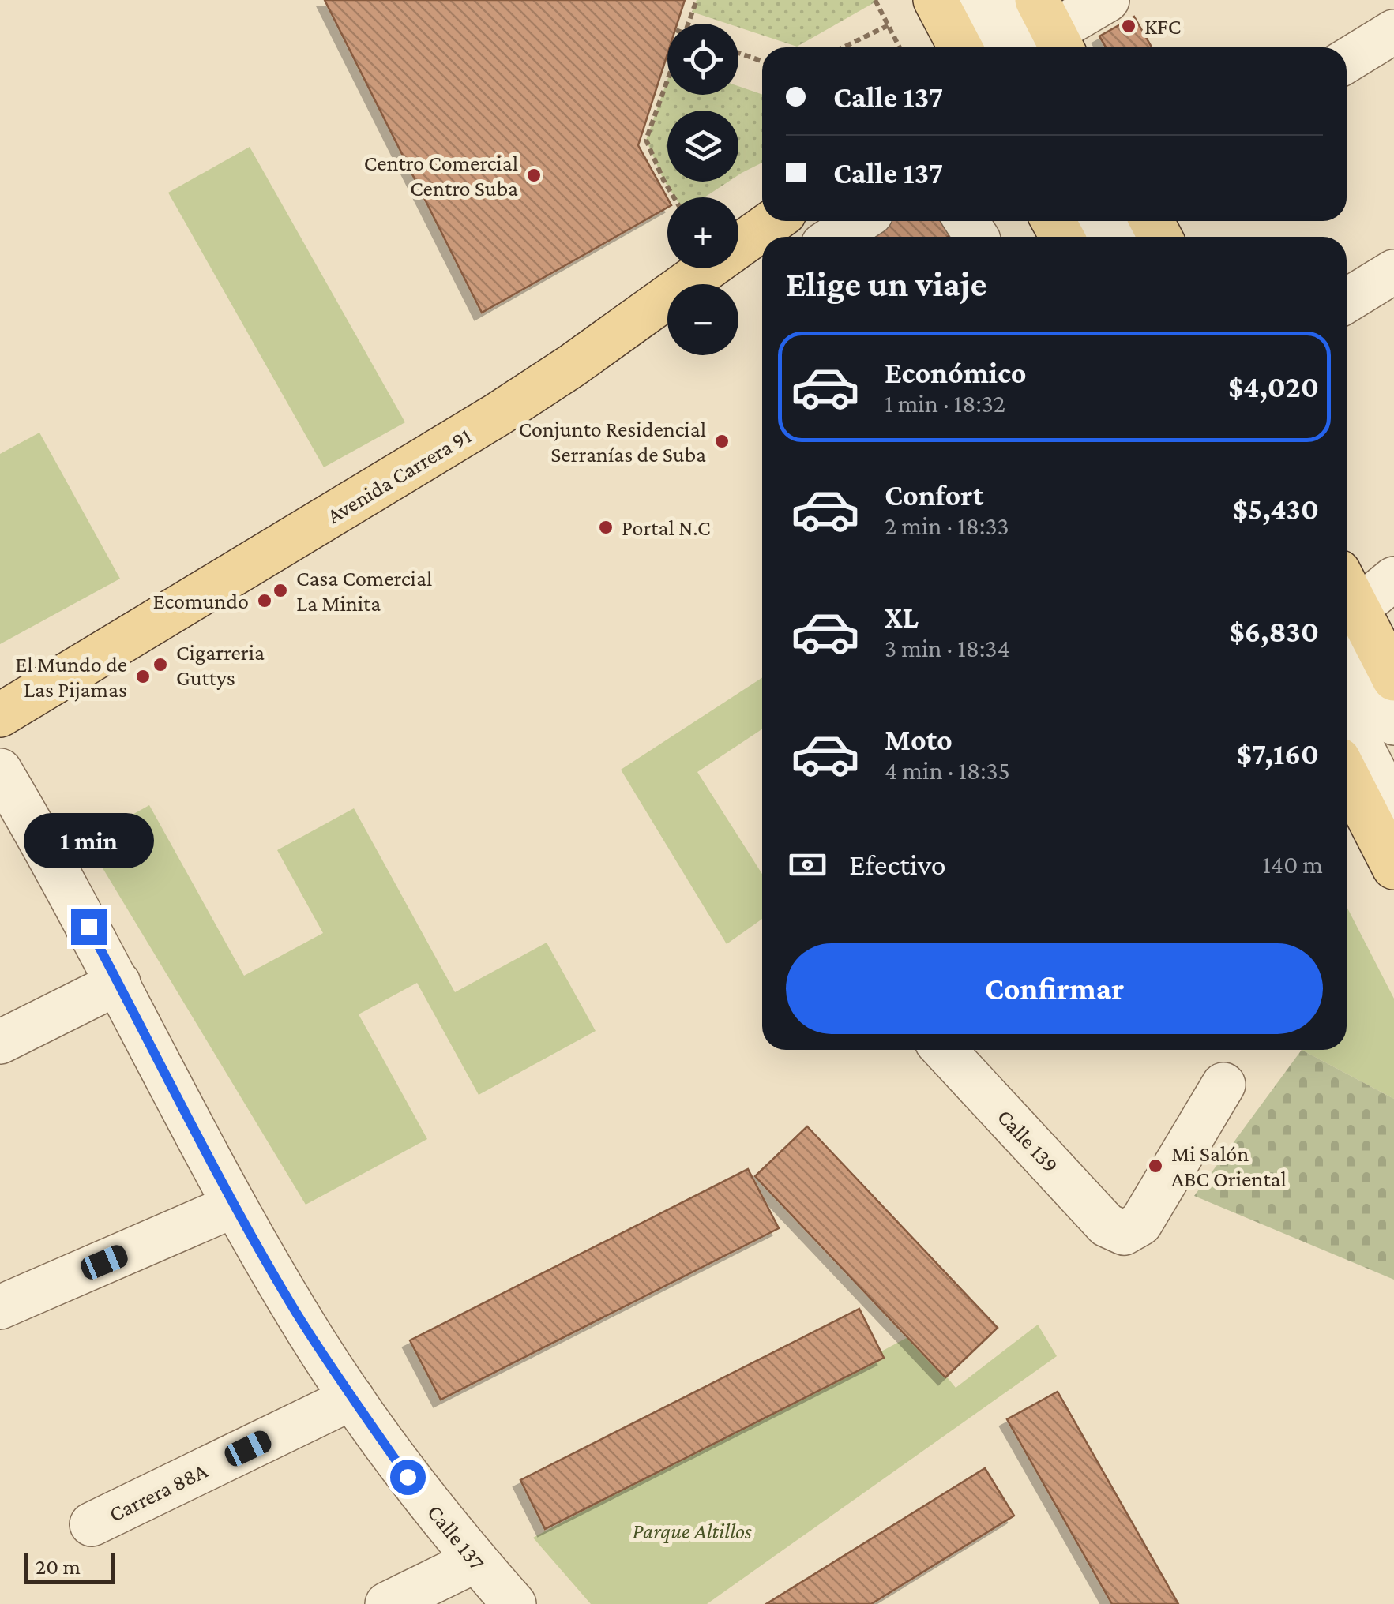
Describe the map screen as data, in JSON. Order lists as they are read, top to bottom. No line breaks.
{"streets":{"main road":["Avenida Carrera 91"],"street":["Calle 139","Carrera 88A","Calle 137"]},"crossings":[["Carrera 88A","Calle 137"]],"parks":["Parque Altillos"],"places":["KFC","Centro Comercial Centro Suba","Conjunto Residencial Serranías de Suba","Portal N.C","Casa Comercial La Minita","Ecomundo","Cigarreria Guttys","El Mundo de Las Pijamas","Mi Salón ABC Oriental"],"scale_bar":"20 m","page":{"map_buttons":["+","−"],"banner":["Calle 137","Calle 137"],"heading":"Elige un viaje","list":[{"name":"Económico","note":"1 min · 18:32","value":"$4,020"},{"name":"Confort","note":"2 min · 18:33","value":"$5,430"},{"name":"XL","note":"3 min · 18:34","value":"$6,830"},{"name":"Moto","note":"4 min · 18:35","value":"$7,160"}],"bubble":"1 min","pay":["Efectivo","140 m"],"buttons":"Confirmar","scale":"20 m"}}
